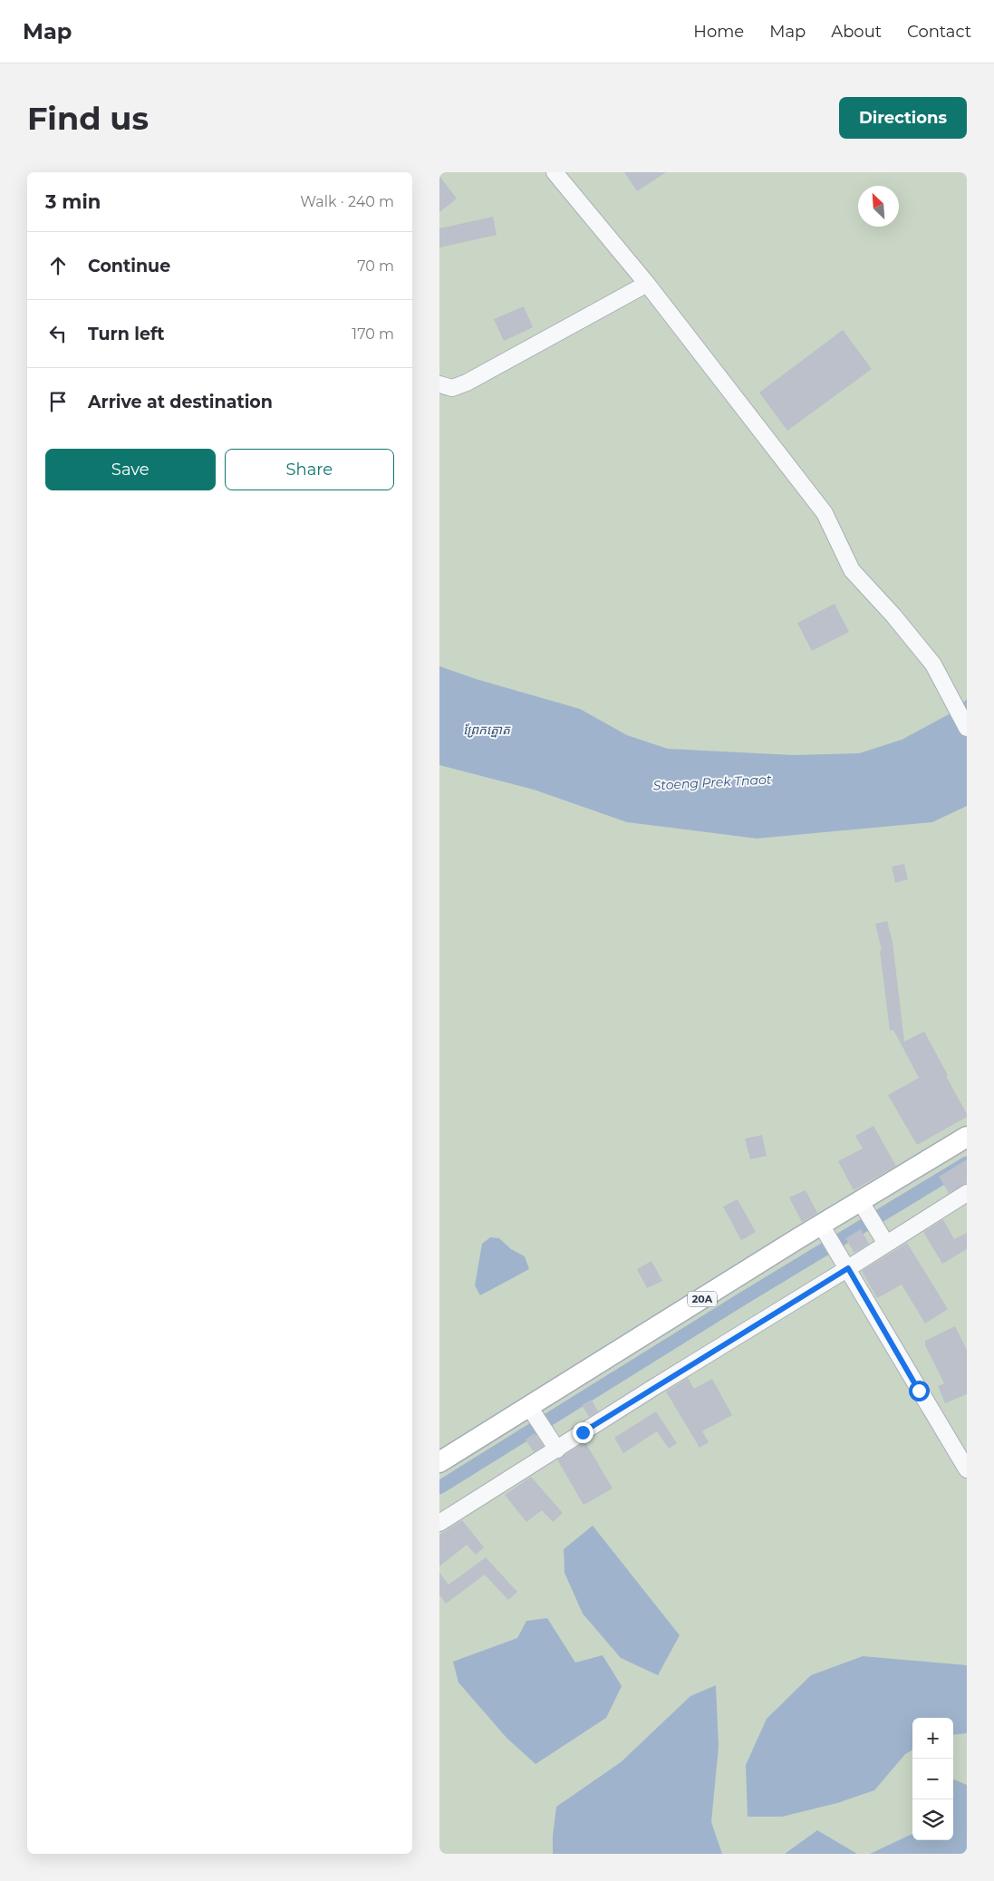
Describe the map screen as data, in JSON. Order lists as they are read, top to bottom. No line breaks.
{"streets":{"main road":["20A"]},"water":["ព្រែកត្នោត","Stoeng Prek Tnaot"],"north":"top left","page":{"header":"Map","nav":["Home","Map","About","Contact"],"buttons":["Directions",["Save","Share"]],"title":"Find us","heading":["3 min","Walk · 240 m"],"list":[["Continue","70 m"],["Turn left","170 m"],"Arrive at destination"],"map_buttons":["+","−"]}}
